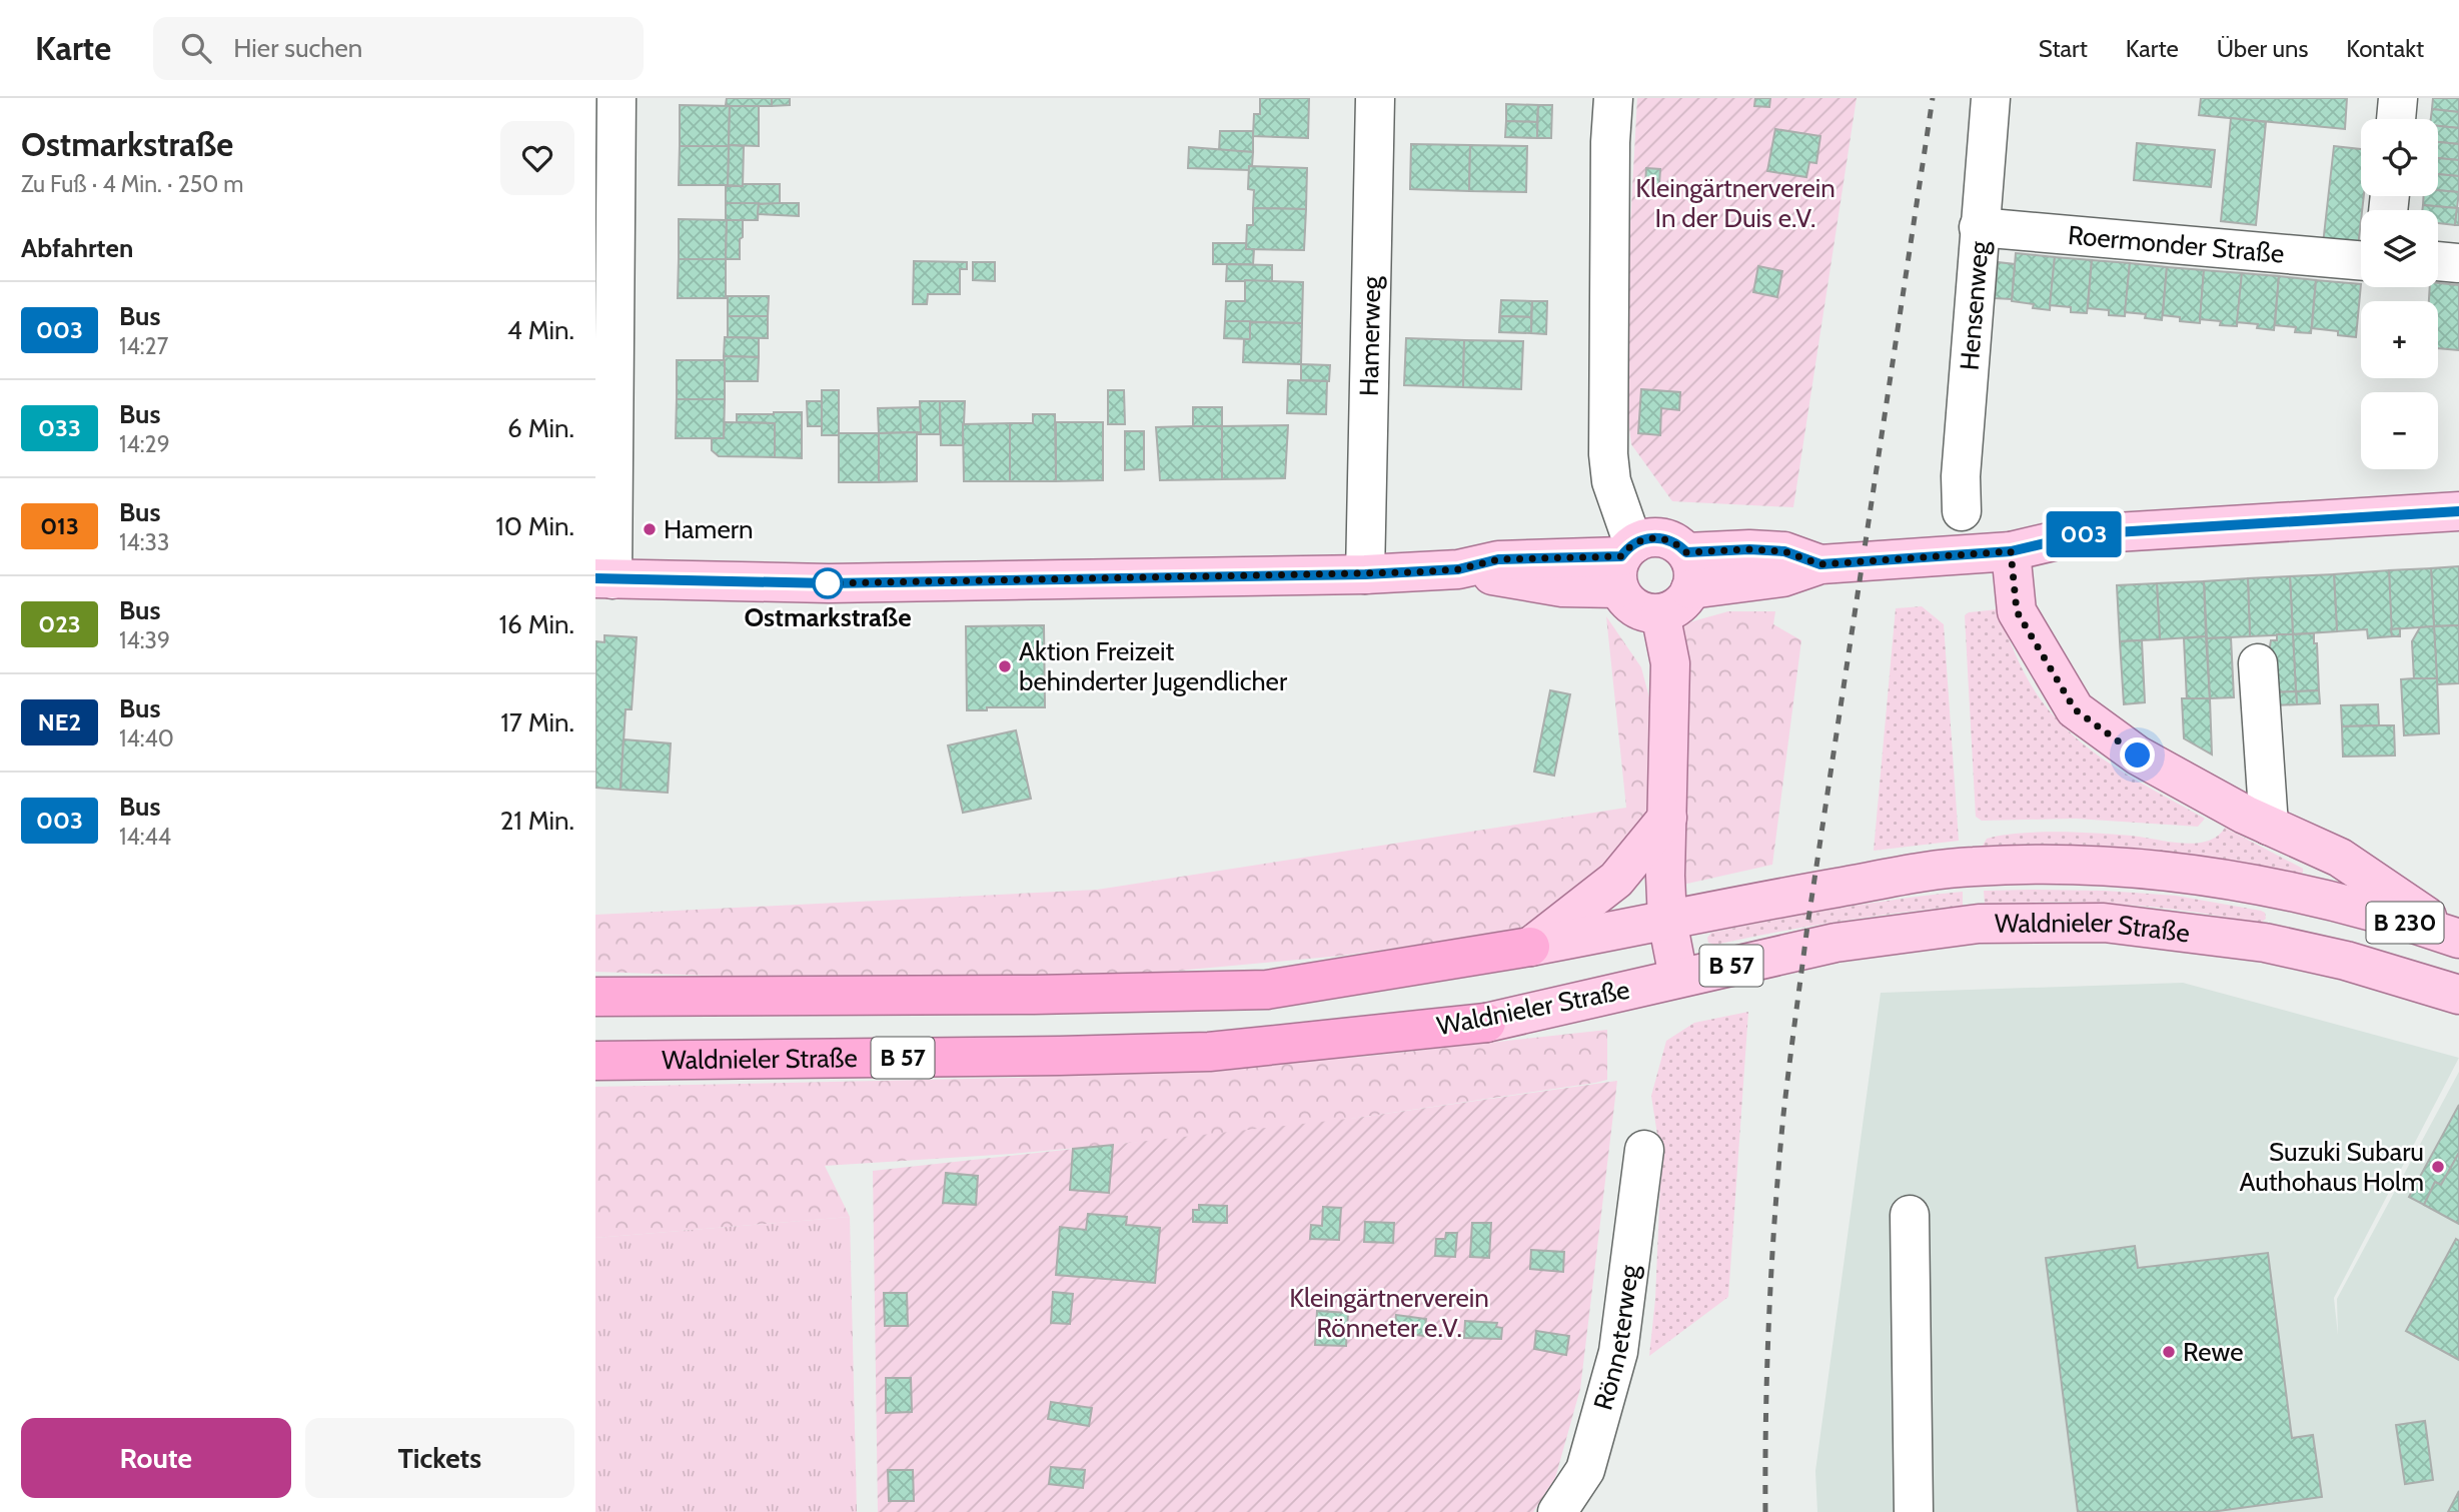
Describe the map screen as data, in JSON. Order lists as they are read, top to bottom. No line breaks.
{"streets":{"highway":["Waldnieler Straße","B 57"],"main road":["B 230"],"street":["Roermonder Straße","Hensenweg","Hamerweg","Rönneterweg"]},"crossings":[["Roermonder Straße","Hensenweg"],["B 230","B 57"]],"parks":["Kleingärtnerverein In der Duis e.V.","Kleingärtnerverein Rönneter e.V."],"places":["Hamern","Ostmarkstraße","Aktion Freizeit behinderter Jugendlicher","Suzuki Subaru Authohaus Holm","Rewe"],"lines":["bus line 003"],"page":{"header":"Karte","search":"Hier suchen","nav":["Start","Karte","Über uns","Kontakt"],"heading":[["Ostmarkstraße","Zu Fuß · 4 Min. · 250 m"],"Abfahrten"],"on_map":"003","map_buttons":["+","−"],"list":[{"mark":"003","name":"Bus","note":"14:27","value":"4 Min."},{"mark":"033","name":"Bus","note":"14:29","value":"6 Min."},{"mark":"013","name":"Bus","note":"14:33","value":"10 Min."},{"mark":"023","name":"Bus","note":"14:39","value":"16 Min."},{"mark":"NE2","name":"Bus","note":"14:40","value":"17 Min."},{"mark":"003","name":"Bus","note":"14:44","value":"21 Min."}],"buttons":["Route","Tickets"]}}
